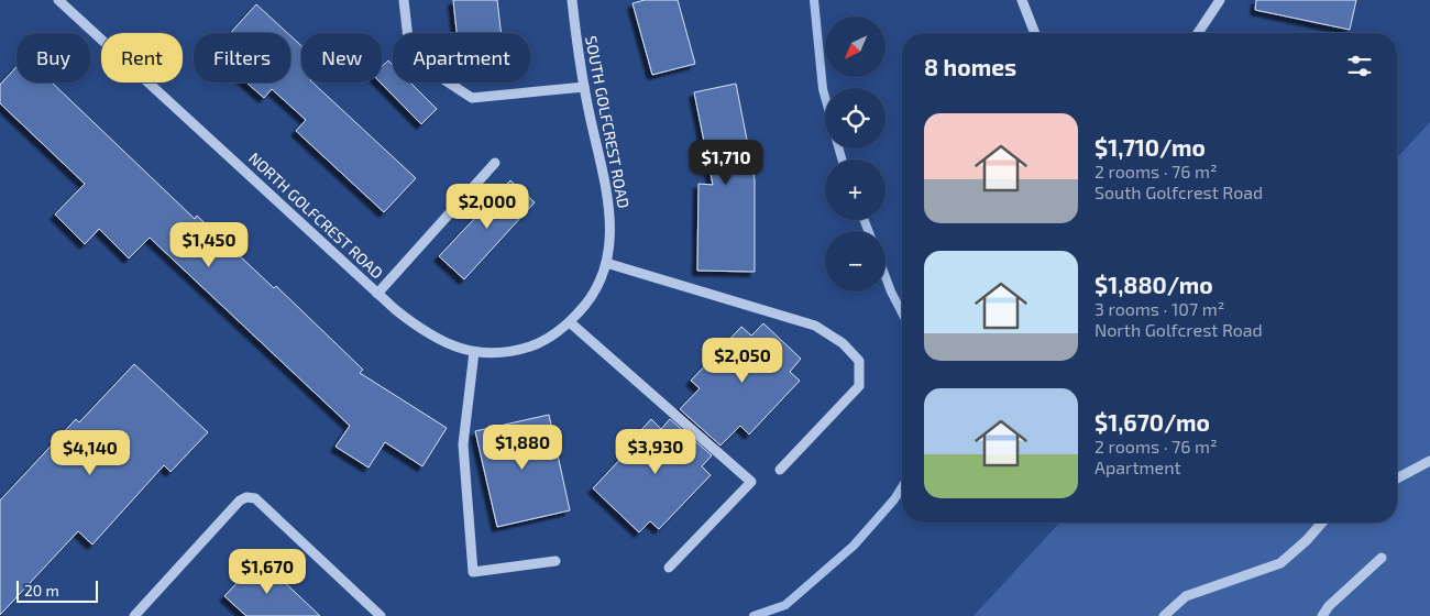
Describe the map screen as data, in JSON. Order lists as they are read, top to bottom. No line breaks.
{"streets":{"street":["SOUTH GOLFCREST ROAD","NORTH GOLFCREST ROAD"]},"crossings":[["SOUTH GOLFCREST ROAD","NORTH GOLFCREST ROAD"]],"scale_bar":"20 m","north":"bottom left","page":{"map_buttons":["+","−"],"chip":["Buy","Rent","Filters","New","Apartment"],"heading":"8 homes","list":[{"name":"$1,710/mo","note":"2 rooms · 76 m² · South Golfcrest Road"},{"name":"$1,880/mo","note":"3 rooms · 107 m² · North Golfcrest Road"},{"name":"$1,670/mo","note":"2 rooms · 76 m² · Apartment"}],"price":["$1,710","$2,000","$1,450","$2,050","$1,880","$3,930","$4,140","$1,670"],"scale":"20 m"}}
